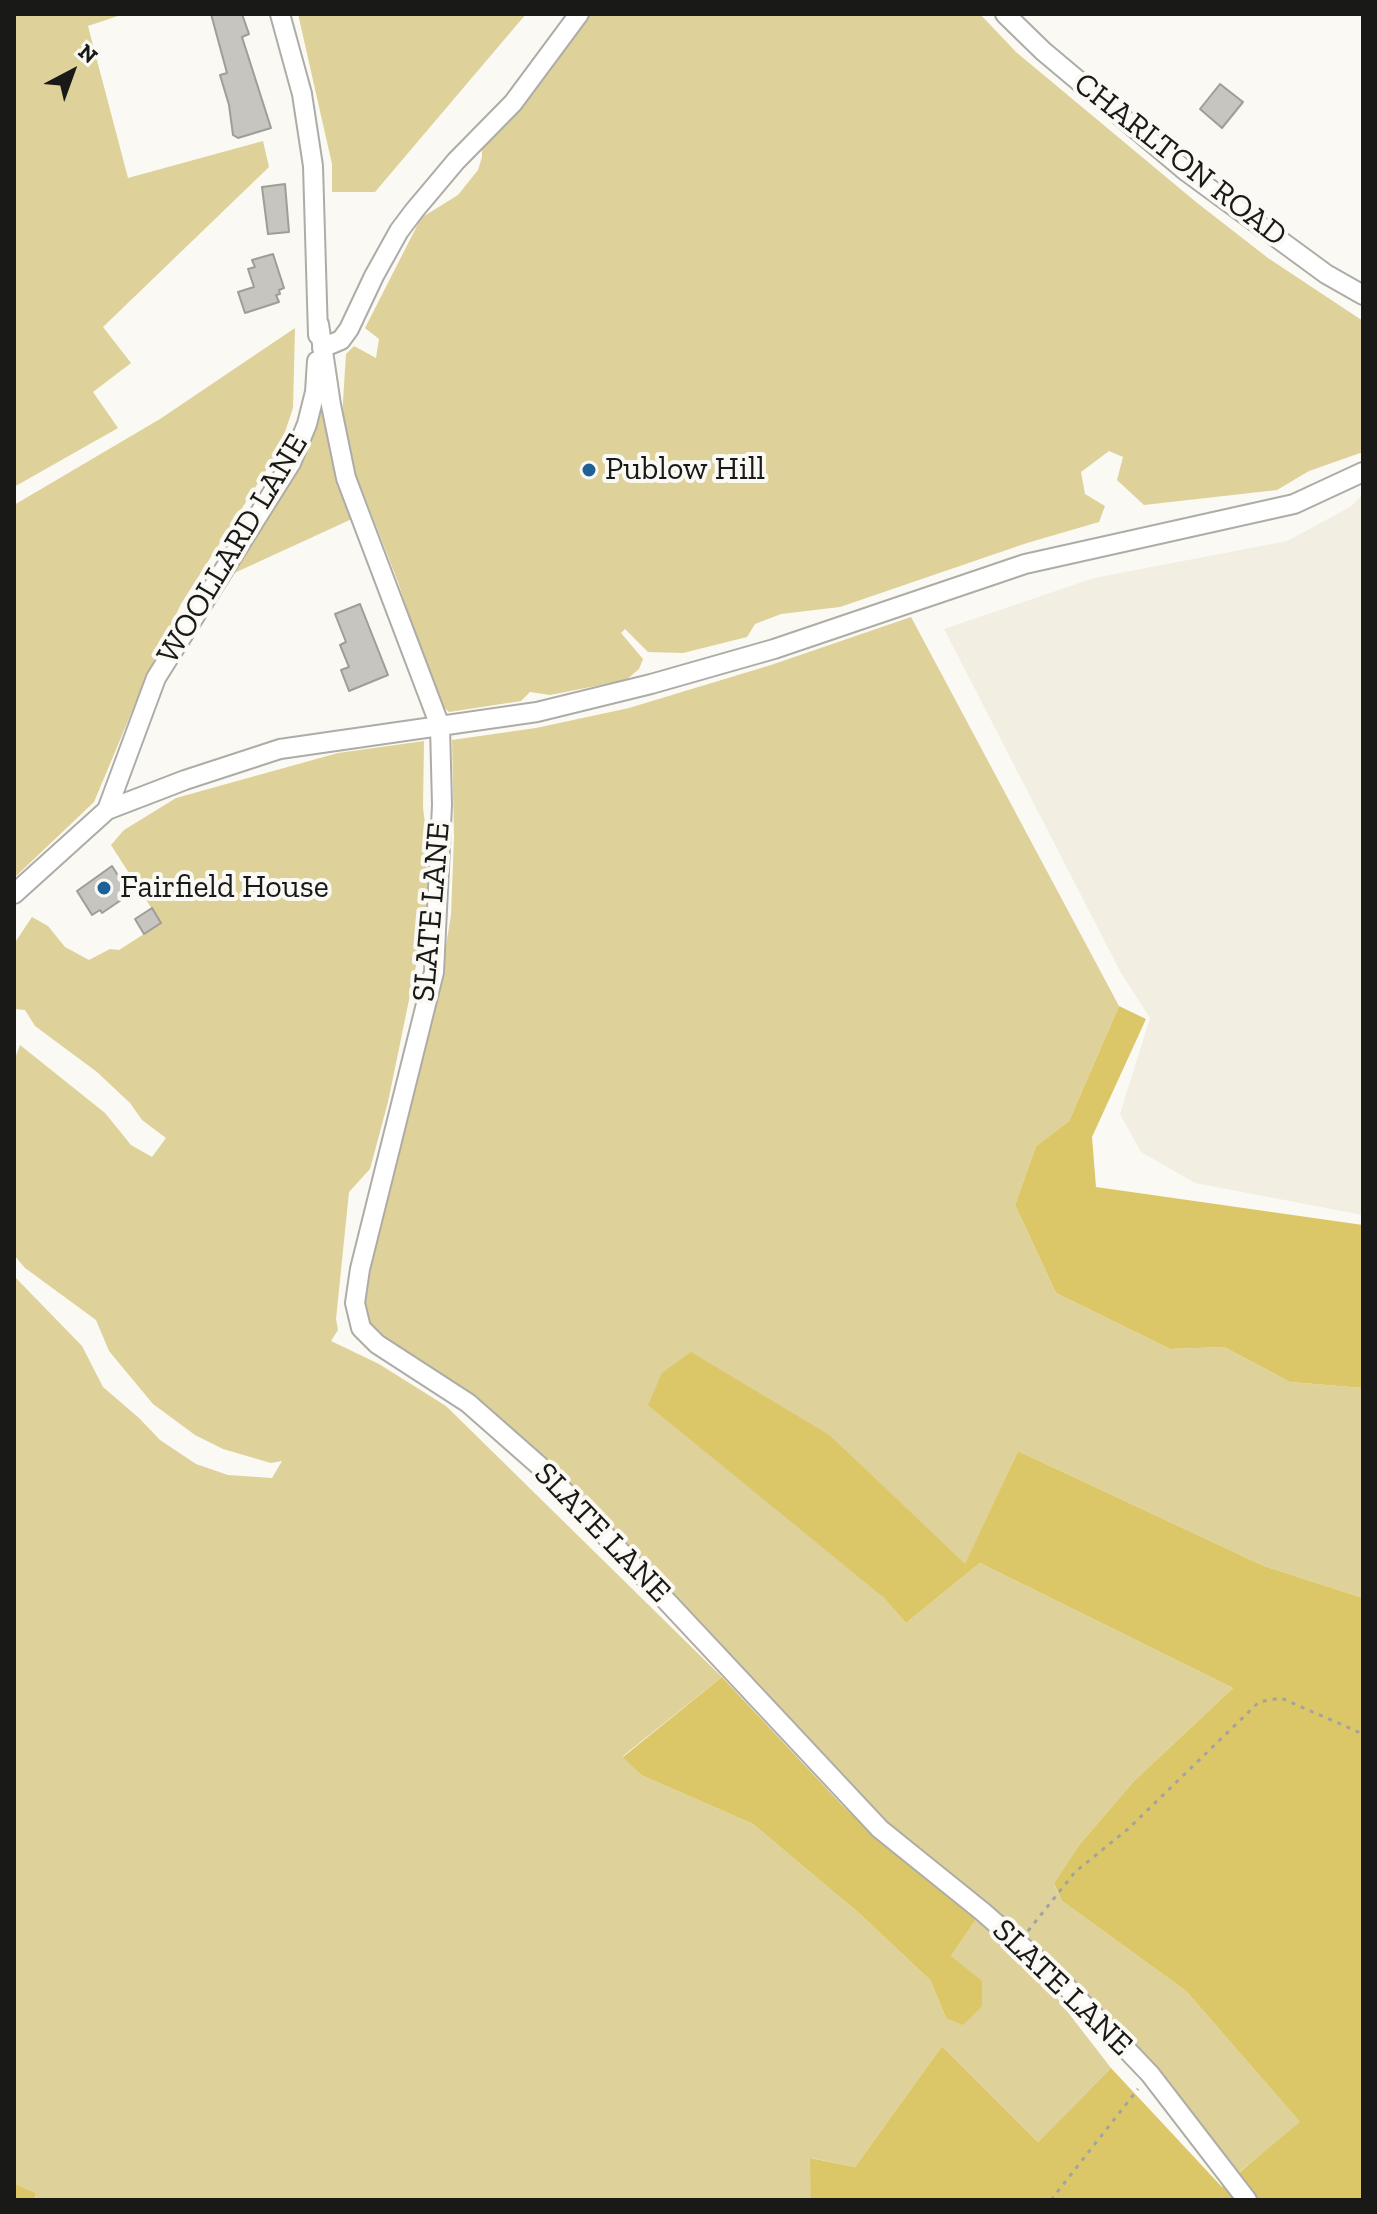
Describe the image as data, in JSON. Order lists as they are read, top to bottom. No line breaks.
{"streets":{"street":["CHARLTON ROAD","WOOLLARD LANE","SLATE LANE"]},"places":["Publow Hill","Fairfield House"],"north":"top right"}
